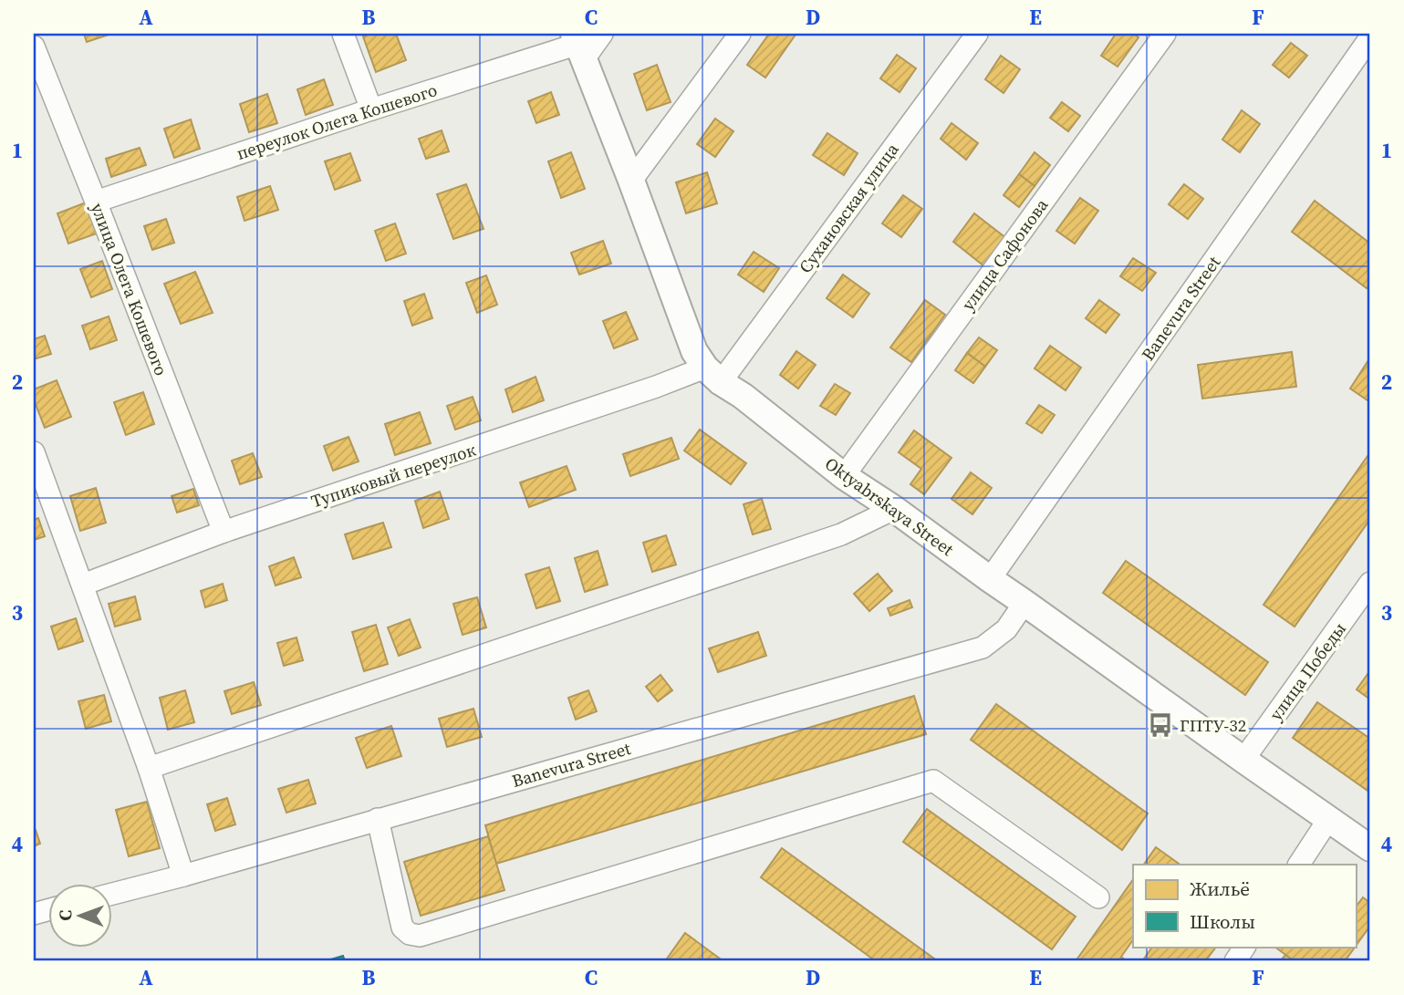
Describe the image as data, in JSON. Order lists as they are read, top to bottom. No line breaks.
{"streets":{"main road":["Oktyabrskaya Street"],"street":["переулок Олега Кошевого","Сухановская улица","улица Сафонова","улица Олега Кошевого","Banevura Street","Тупиковый переулок","улица Победы"]},"crossings":[["переулок Олега Кошевого","улица Олега Кошевого"],["переулок Олега Кошевого","Oktyabrskaya Street"],["Сухановская улица","Тупиковый переулок"],["Сухановская улица","Oktyabrskaya Street"],["улица Сафонова","Oktyabrskaya Street"],["улица Олега Кошевого","Тупиковый переулок"],["Banevura Street","Oktyabrskaya Street"],["Тупиковый переулок","Oktyabrskaya Street"],["Oktyabrskaya Street","улица Победы"]],"places":{"bus stop":["ГПТУ-32"]},"legend":["Жильё","Школы"],"north":"left","grid":{"columns":["A","B","C","D","E","F"],"rows":["1","2","3","4"]}}
